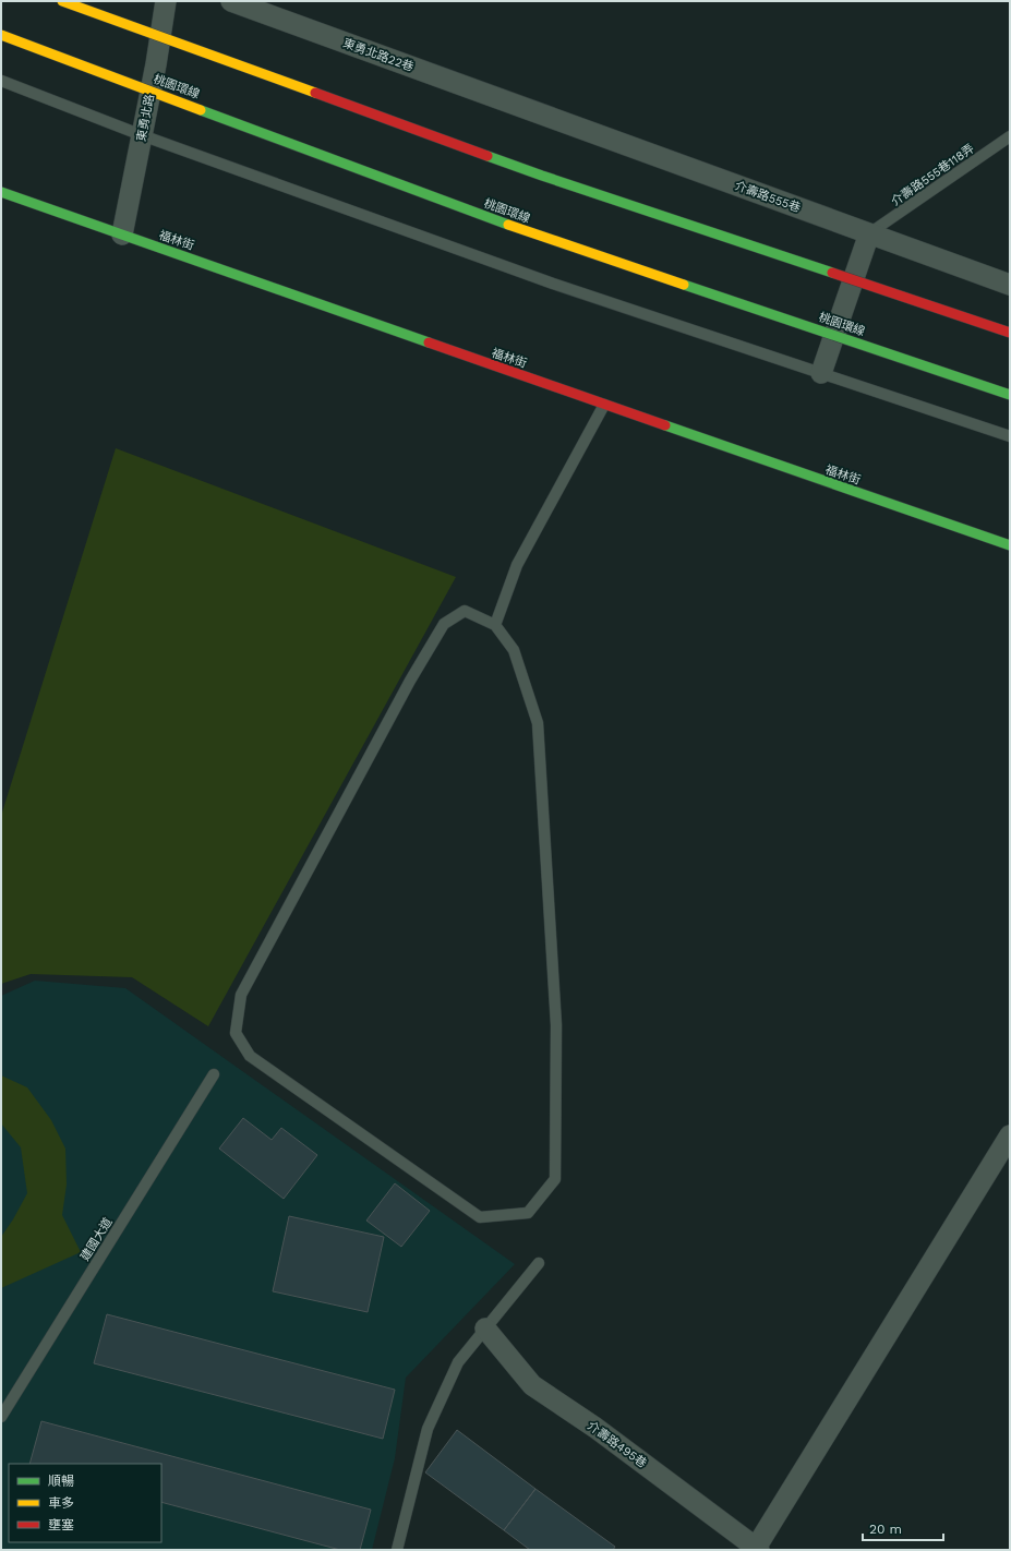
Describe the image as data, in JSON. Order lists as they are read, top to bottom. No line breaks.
{"streets":{"main road":["桃園環線","福林街"],"street":["東勇北路22巷","東勇北路","介壽路555巷","介壽路495巷"],"lane":["介壽路555巷118弄","建國大道"]},"crossings":[["東勇北路22巷","介壽路555巷"],["東勇北路","福林街"],["介壽路555巷118弄","介壽路555巷"]],"legend":["順暢","車多","壅塞"],"scale_bar":"20 m"}
